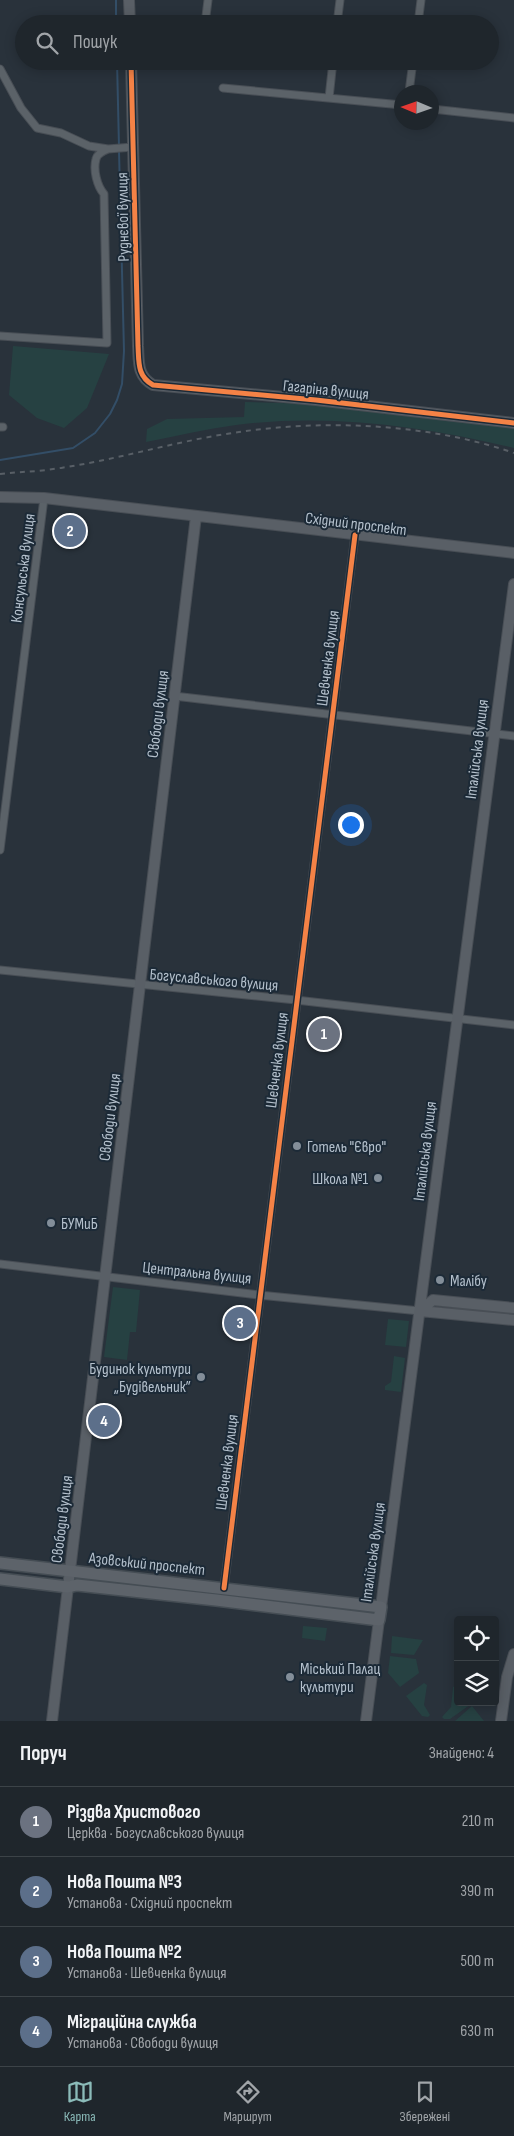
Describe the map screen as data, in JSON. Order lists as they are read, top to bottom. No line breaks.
{"streets":{"main road":["Руднєвої вулиця","Гагаріна вулиця","Східний проспект","Свободи вулиця","Італійська вулиця","Центральна вулиця","Азовський проспект"],"street":["Консульська вулиця","Шевченка вулиця","Богуславського вулиця"]},"crossings":[["Руднєвої вулиця","Гагаріна вулиця"],["Східний проспект","Консульська вулиця"],["Східний проспект","Шевченка вулиця"],["Східний проспект","Свободи вулиця"],["Шевченка вулиця","Богуславського вулиця"],["Шевченка вулиця","Центральна вулиця"],["Шевченка вулиця","Азовський проспект"],["Свободи вулиця","Богуславського вулиця"],["Свободи вулиця","Центральна вулиця"],["Свободи вулиця","Азовський проспект"],["Італійська вулиця","Богуславського вулиця"],["Італійська вулиця","Центральна вулиця"],["Італійська вулиця","Азовський проспект"]],"places":["Готель \"Євро\"","Школа №1","БУМиБ","Малібу","Будинок культури „Будівельник”","Міський Палац культури"],"north":"left","page":{"search":"Пошук","pins":["2","1","3","4"],"heading":["Поруч","Знайдено: 4"],"list":[{"mark":"1","name":"Різдва Христового","note":"Церква · Богуславського вулиця","value":"210 m"},{"mark":"2","name":"Нова Пошта №3","note":"Установа · Східний проспект","value":"390 m"},{"mark":"3","name":"Нова Пошта №2","note":"Установа · Шевченка вулиця","value":"500 m"},{"mark":"4","name":"Міграційна служба","note":"Установа · Свободи вулиця","value":"630 m"}],"nav":["Карта","Маршрут","Збережені"]}}
